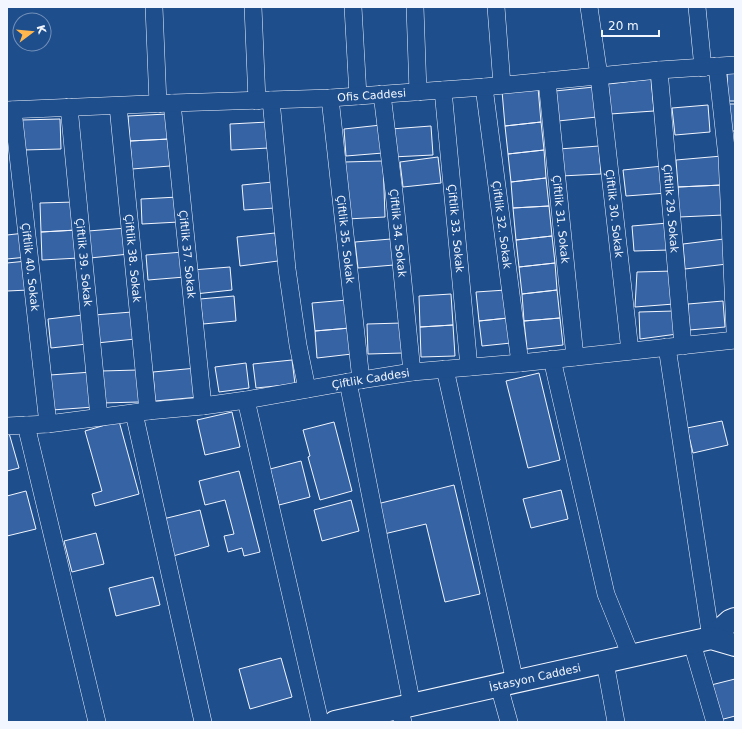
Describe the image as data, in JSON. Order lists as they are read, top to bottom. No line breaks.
{"streets":{"main road":["İstasyon Caddesi"],"street":["Ofis Caddesi","Çiftlik 29. Sokak","Çiftlik 30. Sokak","Çiftlik 31. Sokak","Çiftlik 32. Sokak","Çiftlik 33. Sokak","Çiftlik 34. Sokak","Çiftlik 35. Sokak","Çiftlik 37. Sokak","Çiftlik 38. Sokak","Çiftlik 39. Sokak","Çiftlik 40. Sokak","Çiftlik Caddesi"]},"crossings":[["Ofis Caddesi","Çiftlik 29. Sokak"],["Ofis Caddesi","Çiftlik 30. Sokak"],["Ofis Caddesi","Çiftlik 31. Sokak"],["Ofis Caddesi","Çiftlik 32. Sokak"],["Ofis Caddesi","Çiftlik 33. Sokak"],["Ofis Caddesi","Çiftlik 34. Sokak"],["Ofis Caddesi","Çiftlik 35. Sokak"],["Ofis Caddesi","Çiftlik 37. Sokak"],["Ofis Caddesi","Çiftlik 38. Sokak"],["Ofis Caddesi","Çiftlik 39. Sokak"],["Ofis Caddesi","Çiftlik 40. Sokak"],["Çiftlik 29. Sokak","Çiftlik Caddesi"],["Çiftlik 30. Sokak","Çiftlik Caddesi"],["Çiftlik 31. Sokak","Çiftlik Caddesi"],["Çiftlik 32. Sokak","Çiftlik Caddesi"],["Çiftlik 33. Sokak","Çiftlik Caddesi"],["Çiftlik 34. Sokak","Çiftlik Caddesi"],["Çiftlik 35. Sokak","Çiftlik Caddesi"],["Çiftlik 35. Sokak","İstasyon Caddesi"],["Çiftlik 37. Sokak","Çiftlik Caddesi"],["Çiftlik 38. Sokak","Çiftlik Caddesi"],["Çiftlik 39. Sokak","Çiftlik Caddesi"],["Çiftlik 40. Sokak","Çiftlik Caddesi"]],"scale_bar":"20 m","north":"right"}
